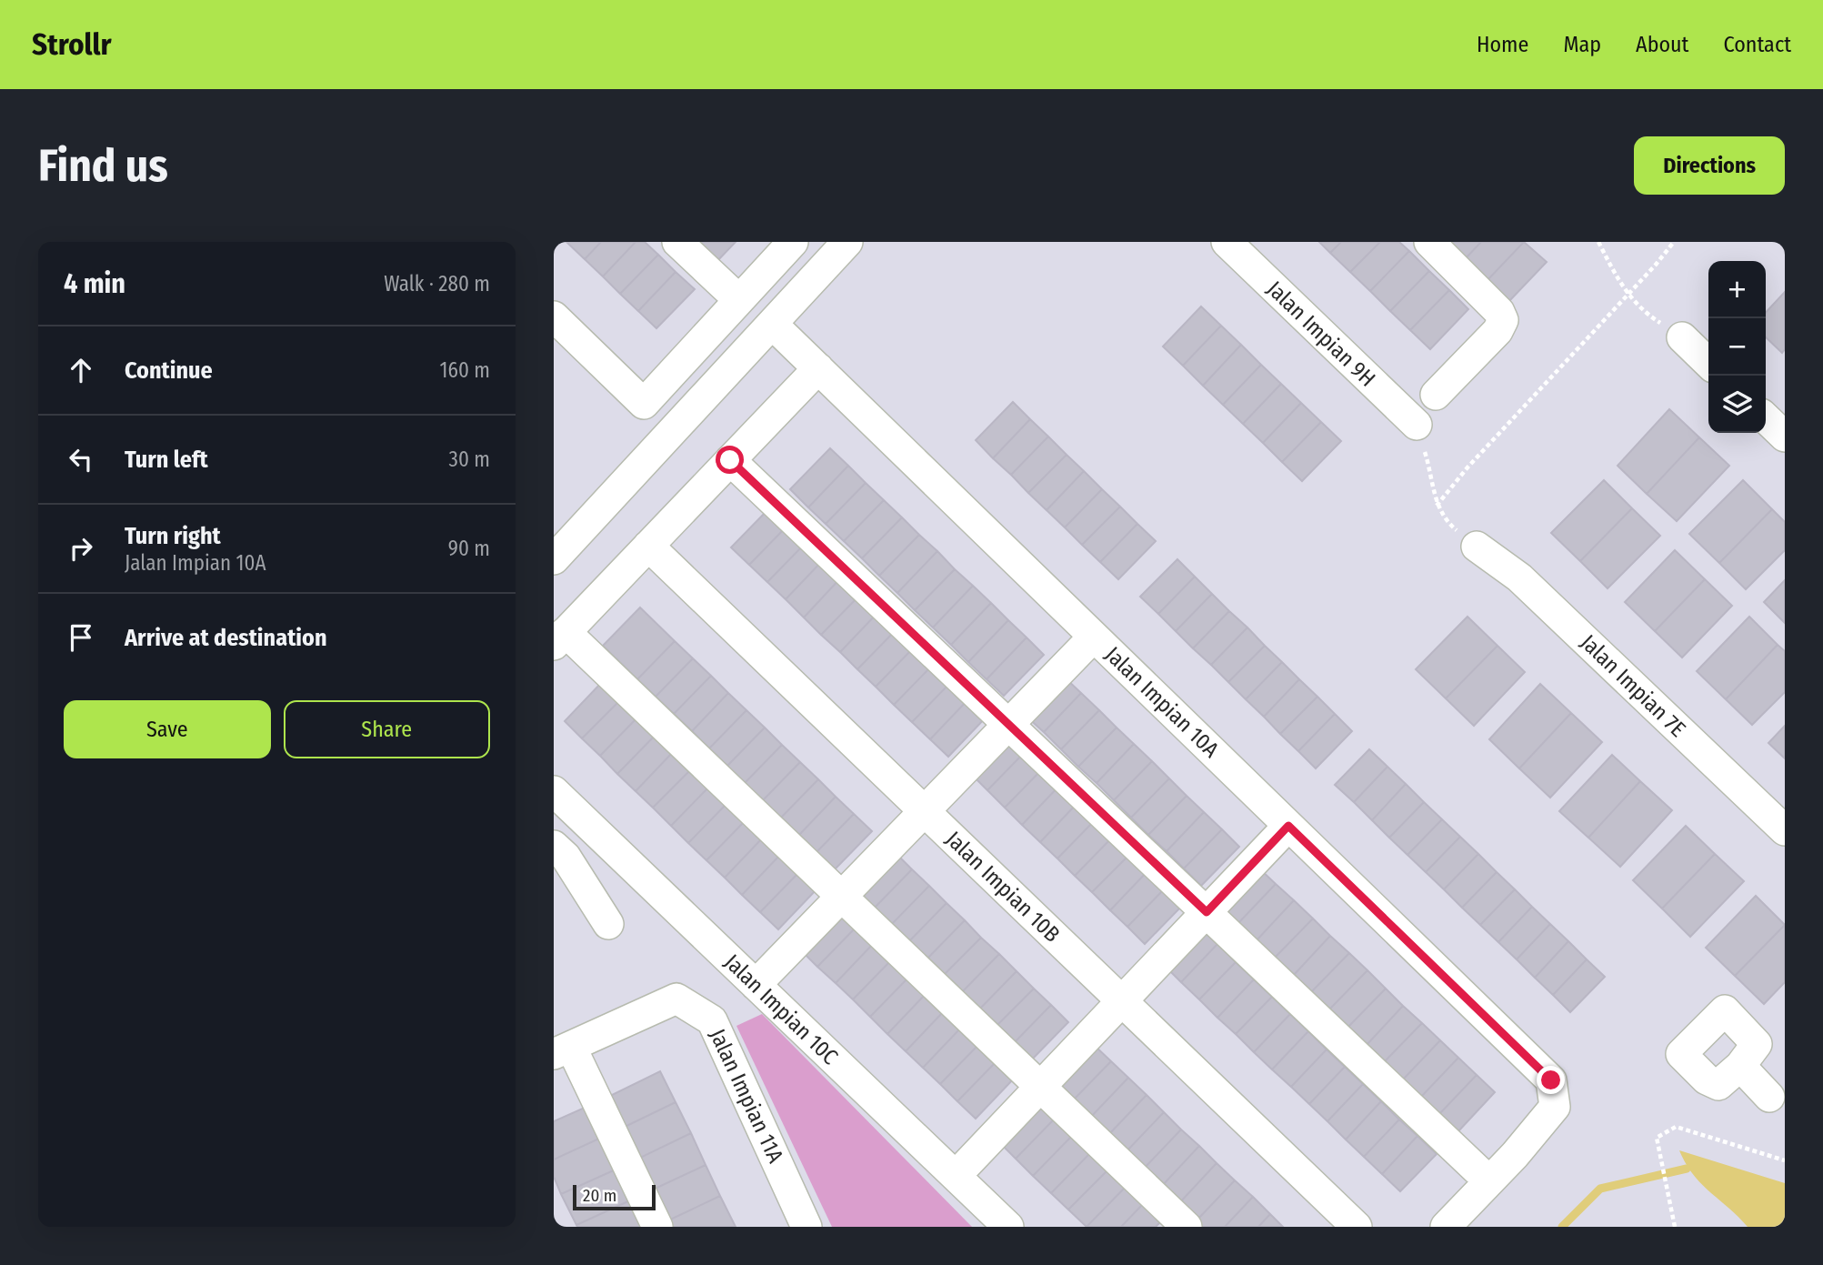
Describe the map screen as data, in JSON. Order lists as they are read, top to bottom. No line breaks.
{"streets":{"street":["Jalan Impian 9H","Jalan Impian 7E","Jalan Impian 10A","Jalan Impian 10B","Jalan Impian 10C","Jalan Impian 11A"]},"scale_bar":"20 m","page":{"header":"Strollr","nav":["Home","Map","About","Contact"],"buttons":["Directions",["Save","Share"]],"title":"Find us","heading":["4 min","Walk · 280 m"],"map_buttons":["+","−"],"list":[["Continue","160 m"],["Turn left","30 m"],["Turn right","Jalan Impian 10A","90 m"],"Arrive at destination"],"scale":"20 m"}}
